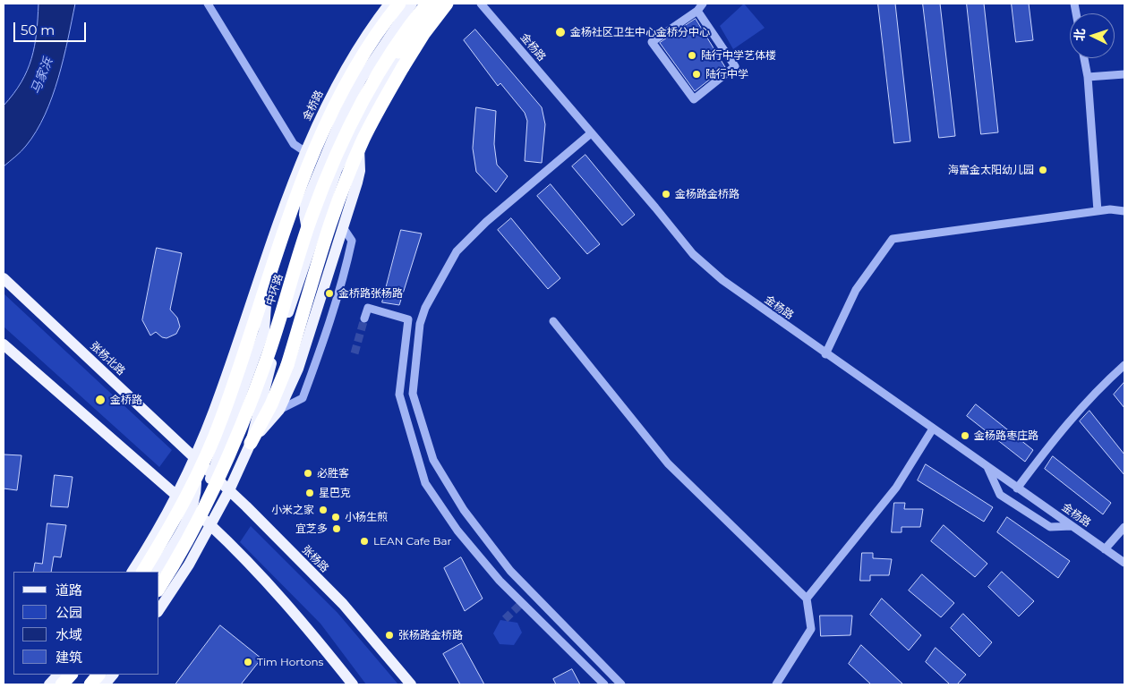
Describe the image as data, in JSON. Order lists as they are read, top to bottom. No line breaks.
{"streets":{"highway":["中环路"],"main road":["金桥路","张杨北路","张杨路"],"street":["金杨路"]},"crossings":[["金桥路","张杨北路"],["金桥路","张杨路"],["张杨北路","张杨路"]],"water":["马家浜"],"places":["金杨社区卫生中心金桥分中心","陆行中学艺体楼","陆行中学","海富金太阳幼儿园","金杨路金桥路","金桥路张杨路","金桥路","金杨路枣庄路","必胜客","星巴克","小米之家","小杨生煎","宜芝多","LEAN Cafe Bar","张杨路金桥路","Tim Hortons"],"legend":["道路","公园","水域","建筑"],"scale_bar":"50 m","north":"left"}
